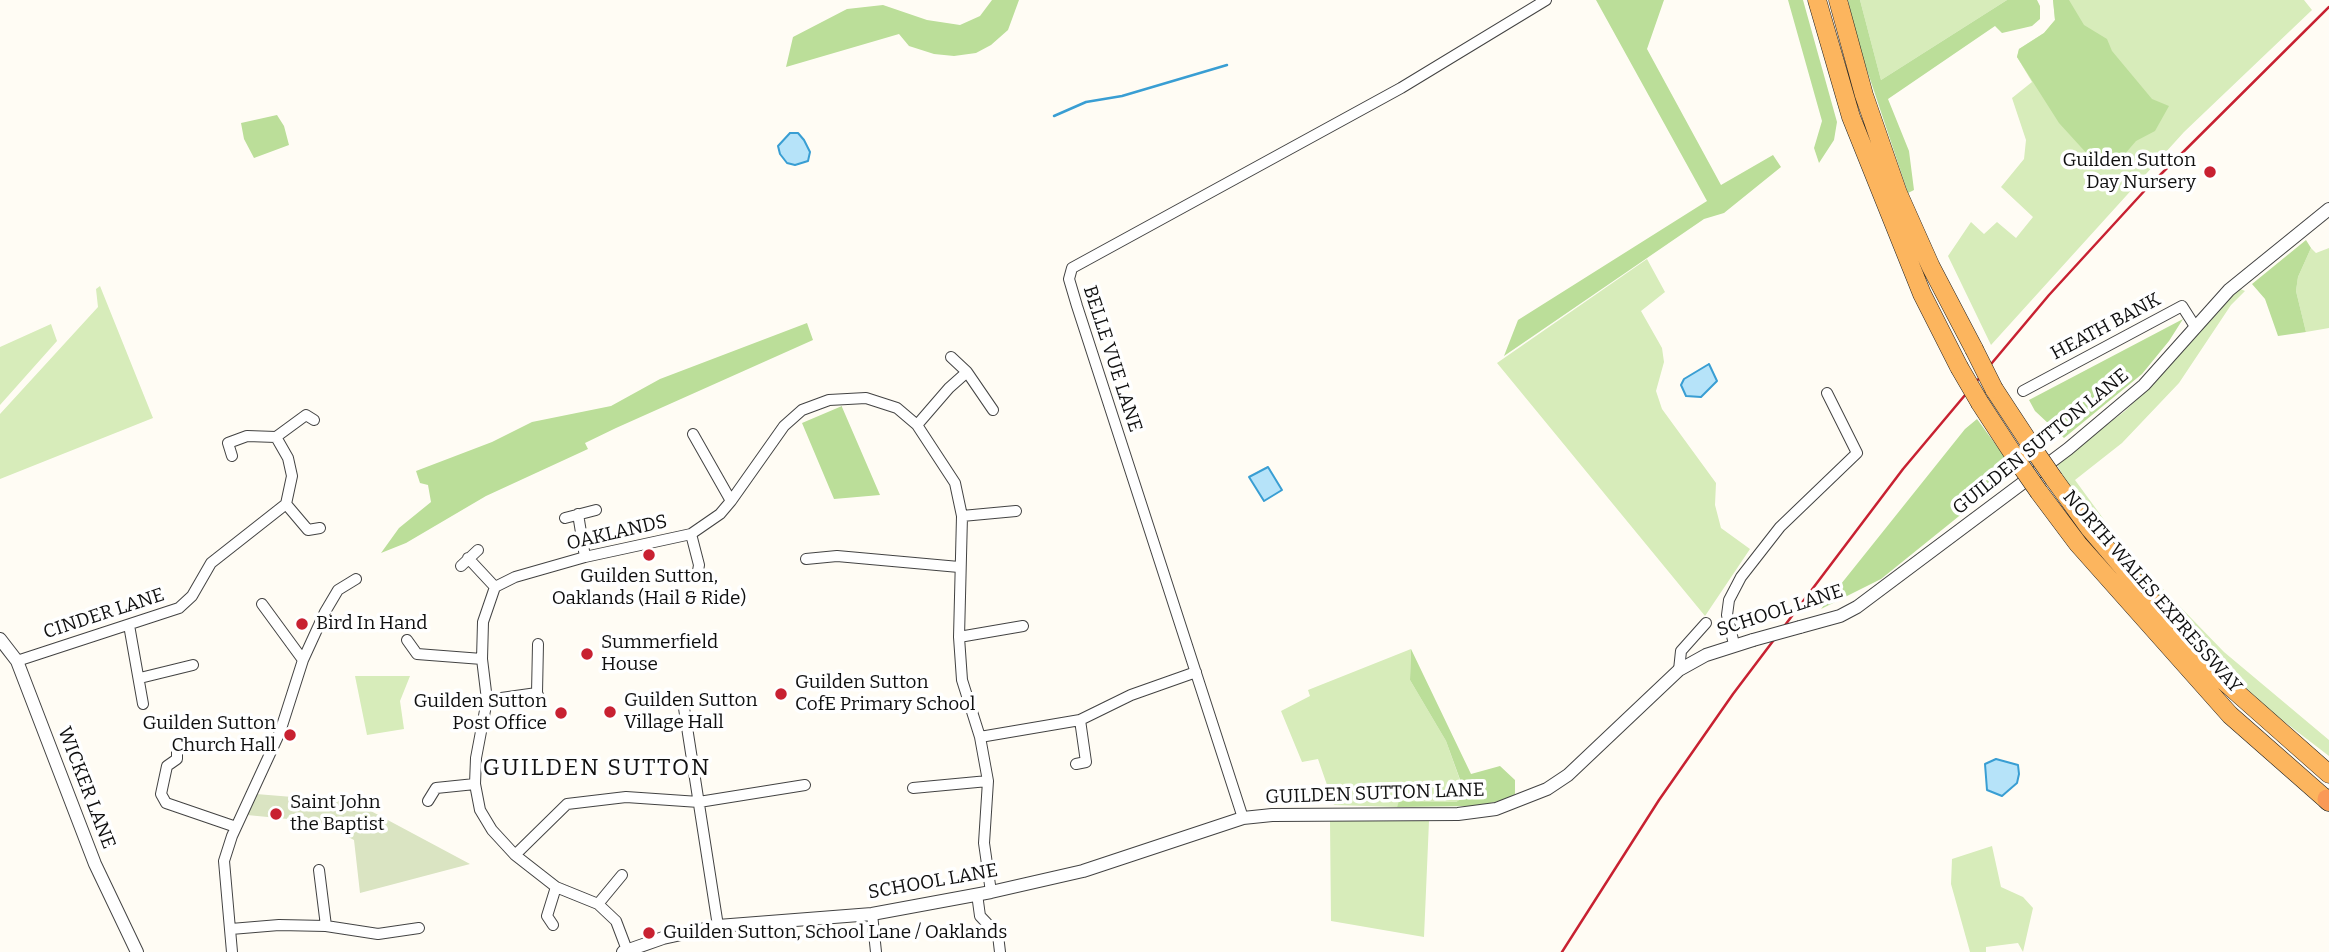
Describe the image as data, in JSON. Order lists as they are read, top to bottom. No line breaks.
{"streets":{"highway":["NORTH WALES EXPRESSWAY"],"street":["HEATH BANK","BELLE VUE LANE","GUILDEN SUTTON LANE","OAKLANDS","SCHOOL LANE","CINDER LANE","WICKER LANE"]},"crossings":[["HEATH BANK","GUILDEN SUTTON LANE"],["BELLE VUE LANE","GUILDEN SUTTON LANE"],["BELLE VUE LANE","SCHOOL LANE"],["GUILDEN SUTTON LANE","SCHOOL LANE"],["OAKLANDS","SCHOOL LANE"],["CINDER LANE","WICKER LANE"]],"districts":["GUILDEN SUTTON"],"places":["Guilden Sutton Day Nursery","Guilden Sutton, Oaklands (Hail & Ride)","Bird In Hand","Summerfield House","Guilden Sutton CofE Primary School","Guilden Sutton Village Hall","Guilden Sutton Post Office","Guilden Sutton Church Hall","Saint John the Baptist","Guilden Sutton, School Lane / Oaklands"]}
